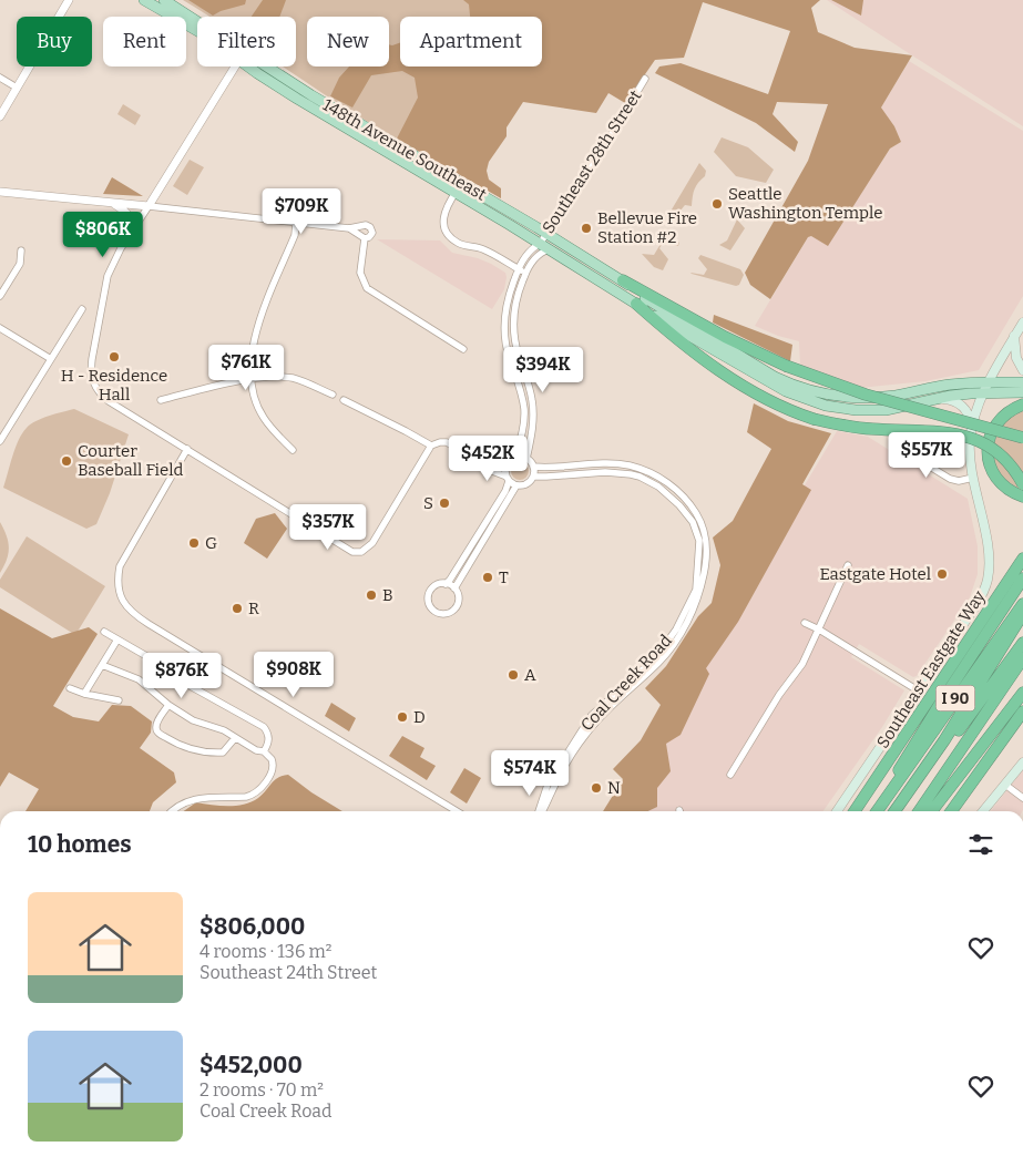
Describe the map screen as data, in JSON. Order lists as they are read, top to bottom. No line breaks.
{"streets":{"highway":["I 90"],"main road":["148th Avenue Southeast","Southeast Eastgate Way"],"street":["Southeast 28th Street","Coal Creek Road"]},"crossings":[["148th Avenue Southeast","Southeast 28th Street"],["148th Avenue Southeast","Southeast Eastgate Way"],["Southeast 28th Street","Coal Creek Road"]],"places":["Seattle Washington Temple","Bellevue Fire Station #2","H - Residence Hall","Courter Baseball Field","S","G","Eastgate Hotel","T","B","R","A","D","N"],"page":{"chip":["Buy","Rent","Filters","New","Apartment"],"price":["$709K","$806K","$761K","$394K","$557K","$452K","$357K","$908K","$876K","$574K"],"heading":"10 homes","list":[{"name":"$806,000","note":"4 rooms · 136 m² · Southeast 24th Street"},{"name":"$452,000","note":"2 rooms · 70 m² · Coal Creek Road"}]}}
